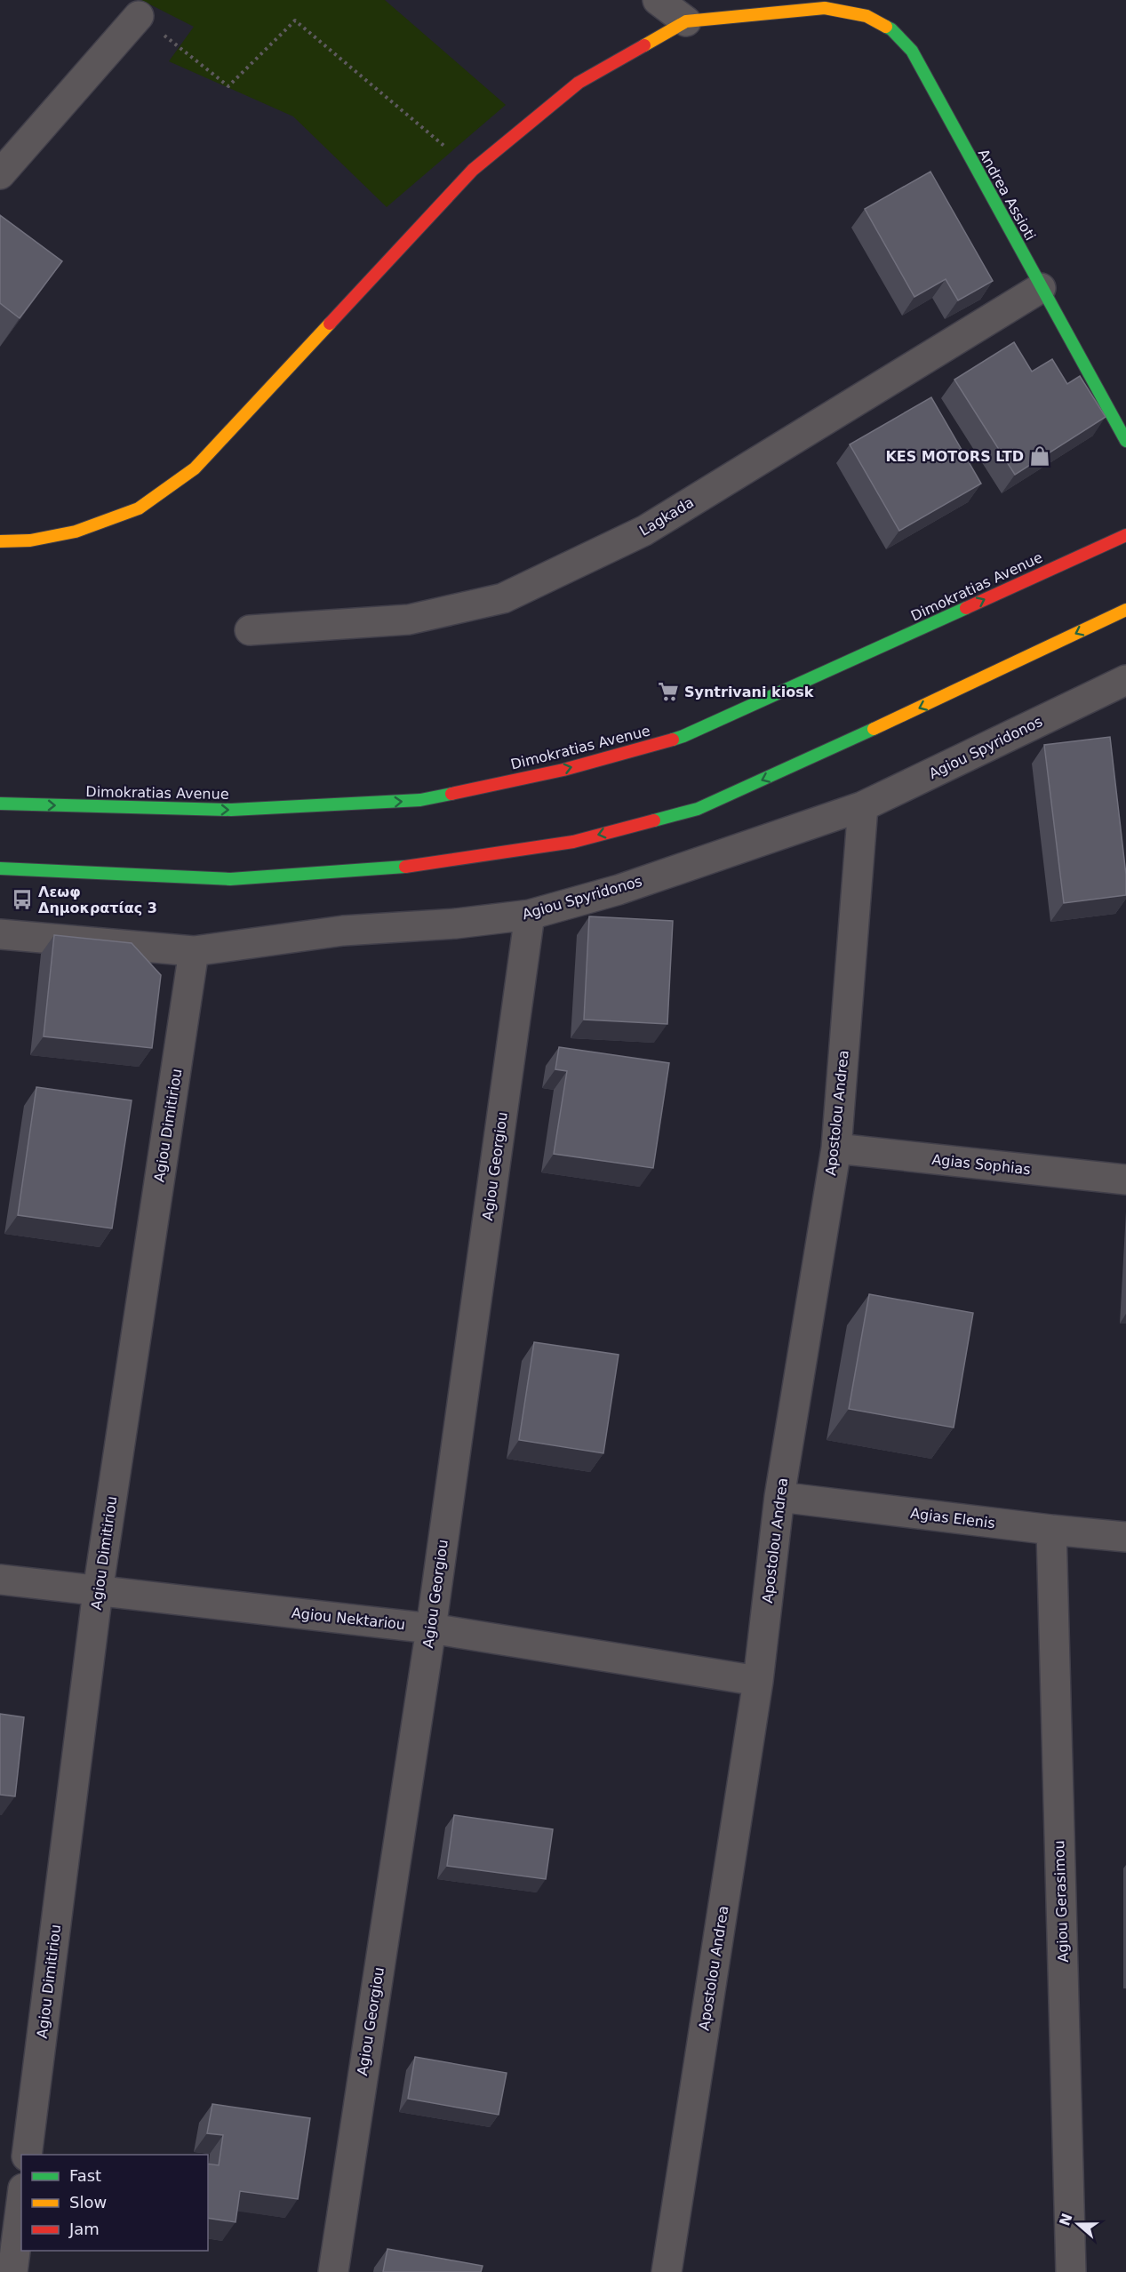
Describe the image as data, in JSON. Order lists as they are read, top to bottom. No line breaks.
{"streets":{"main road":["Andrea Assioti","Dimokratias Avenue"],"street":["Lagkada","Agiou Spyridonos","Apostolou Andrea","Agiou Dimitiriou","Agias Sophias","Agiou Georgiou","Agias Elenis","Agiou Nektariou","Agiou Gerasimou"]},"crossings":[["Andrea Assioti","Lagkada"],["Agiou Spyridonos","Apostolou Andrea"],["Agiou Spyridonos","Agiou Dimitiriou"],["Agiou Spyridonos","Agiou Georgiou"],["Apostolou Andrea","Agias Sophias"],["Apostolou Andrea","Agias Elenis"],["Apostolou Andrea","Agiou Nektariou"],["Agiou Dimitiriou","Agiou Nektariou"],["Agiou Georgiou","Agiou Nektariou"],["Agias Elenis","Agiou Gerasimou"]],"places":{"shop":["KES MOTORS LTD"],"supermarket":["Syntrivani kiosk"],"bus stop":["Λεωφ Δημοκρατίας 3"]},"legend":["Fast","Slow","Jam"],"north":"left"}
